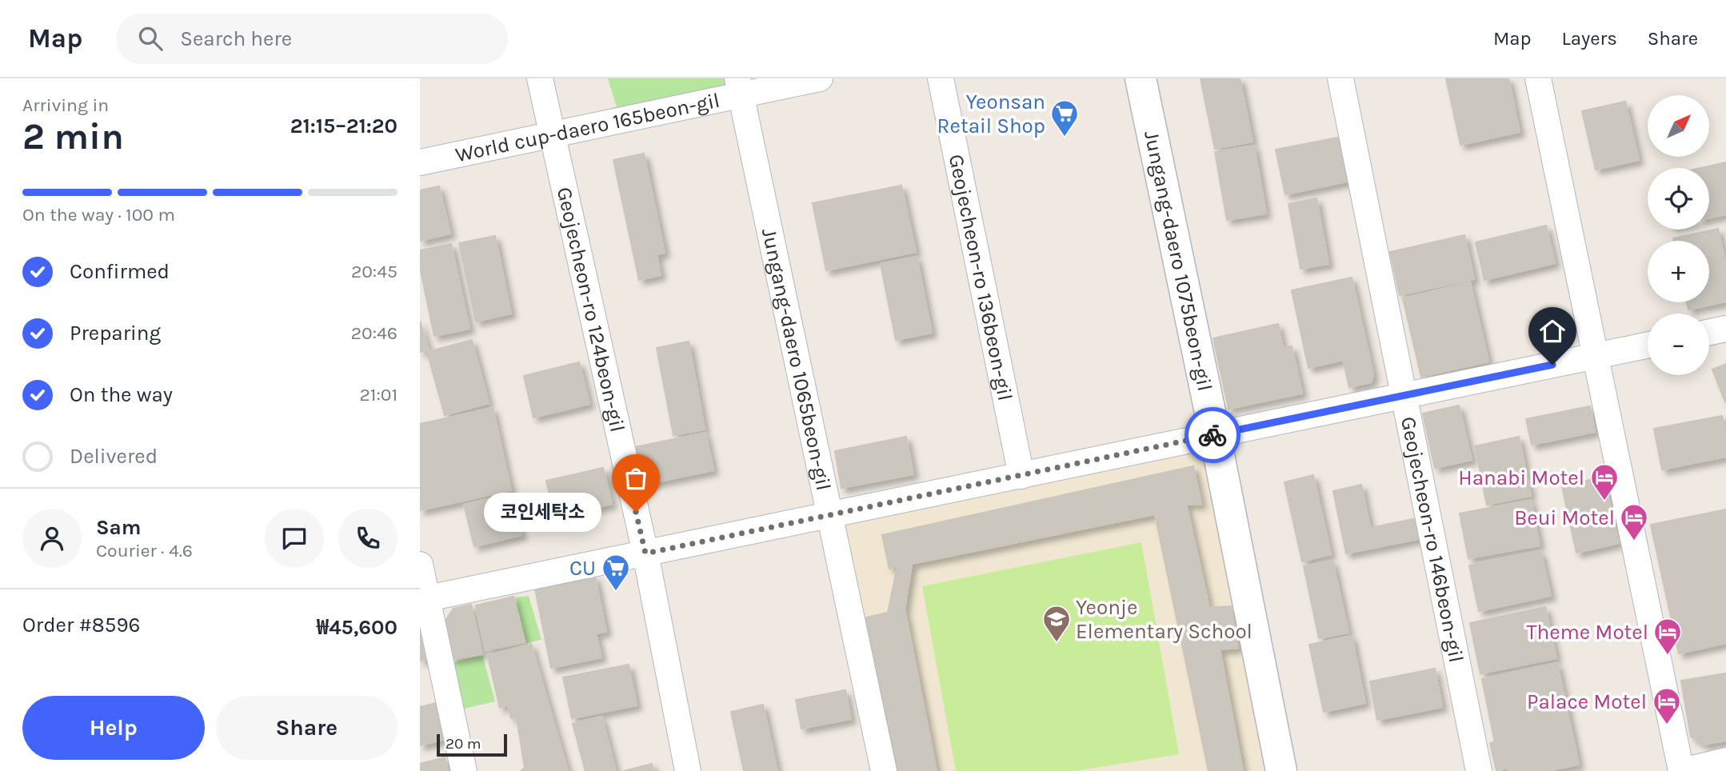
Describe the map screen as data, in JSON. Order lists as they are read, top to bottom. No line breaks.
{"streets":{"street":["World cup-daero 165beon-gil","Jungang-daero 1075beon-gil","Geojecheon-ro 136beon-gil","Geojecheon-ro 124beon-gil","Jungang-daero 1065beon-gil","Geojecheon-ro 146beon-gil"]},"crossings":[["World cup-daero 165beon-gil","Geojecheon-ro 124beon-gil"],["World cup-daero 165beon-gil","Jungang-daero 1065beon-gil"]],"places":{"supermarket":["Yeonsan Retail Shop","CU"],"hotel":["Hanabi Motel","Beui Motel","Theme Motel","Palace Motel"],"other":["코인세탁소"],"school or university":["Yeonje Elementary School"]},"scale_bar":"20 m","north":"top right","page":{"header":"Map","search":"Search here","nav":["Map","Layers","Share"],"heading":["2 min","Arriving in","21:15–21:20"],"panel":["Sam","Courier · 4.6","Order #8596","₩45,600"],"map_buttons":["+","−"],"bar":"On the way · 100 m","list":[["Confirmed","20:45"],["Preparing","20:46"],["On the way","21:01"],"Delivered"],"bubble":"코인세탁소","buttons":["Help","Share"],"scale":"20 m"}}
